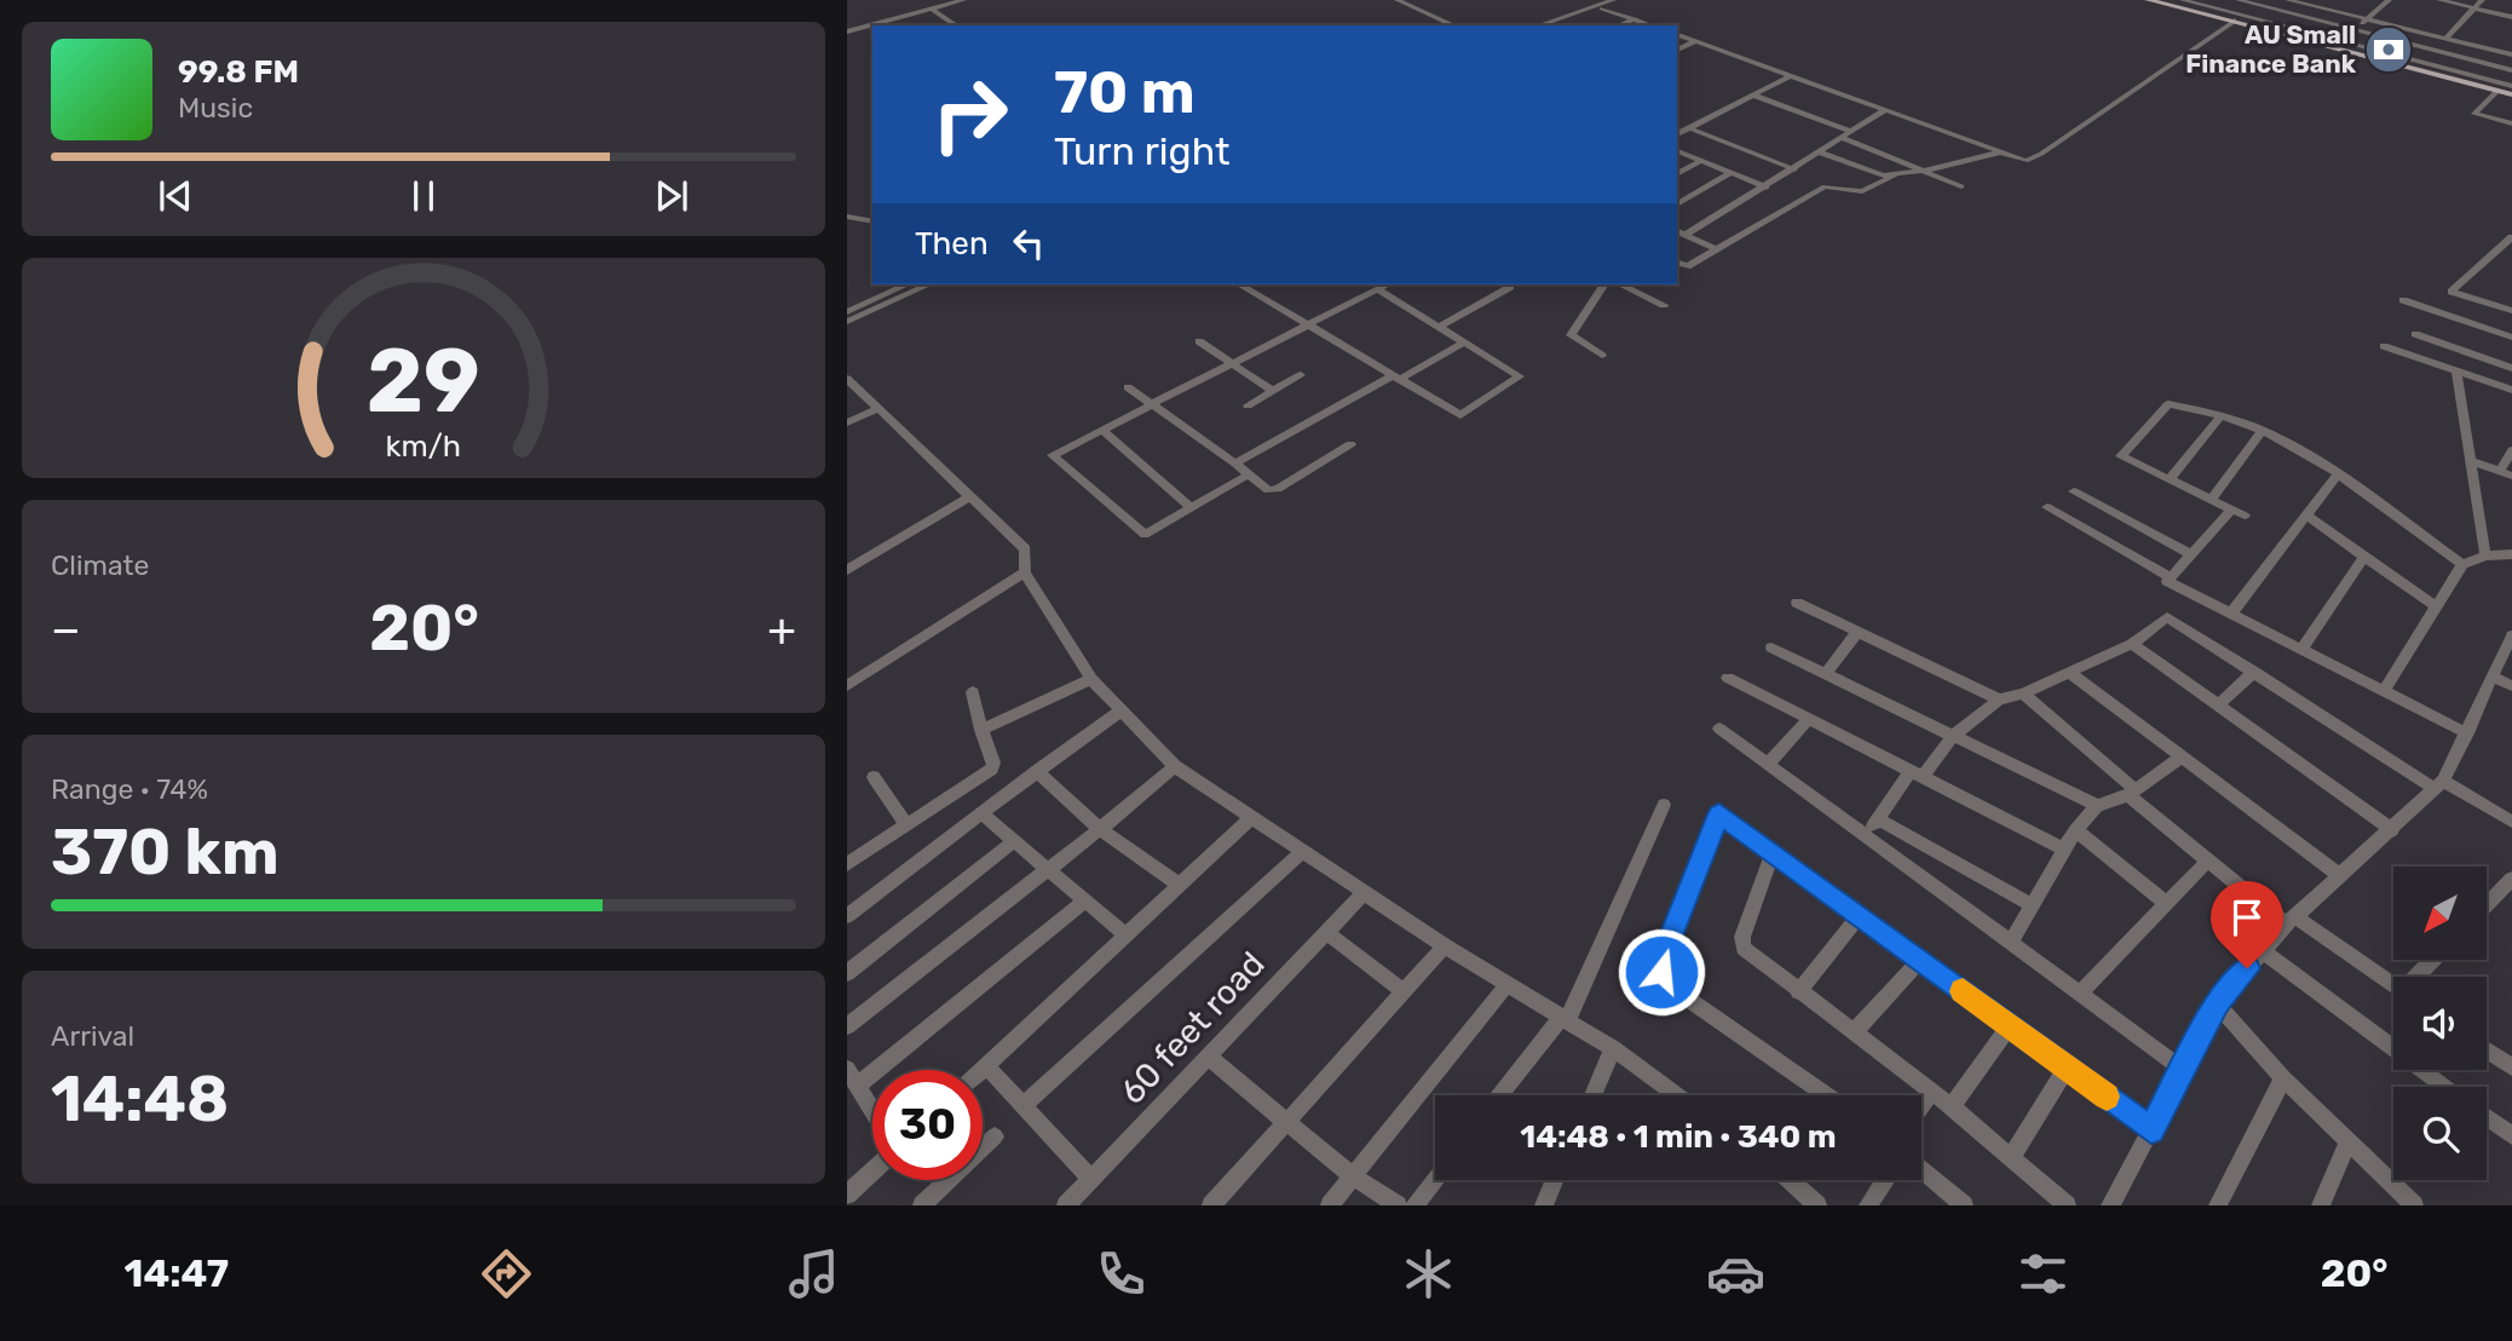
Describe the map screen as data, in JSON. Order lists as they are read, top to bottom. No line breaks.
{"streets":{"street":["60 feet road"]},"places":{"bank":["AU Small Finance Bank"]},"north":"bottom left","page":{"turn":["70 m","Turn right"],"song":["99.8 FM","Music"],"then":"Then","tile":["Climate",["Range · 74%","370 km"],["Arrival","14:48"]],"heat":["−","20°","+"],"limit":"30","trip":"14:48 · 1 min · 340 m","tabs":["14:47","20°"],"gauge":["29","km/h"]}}
